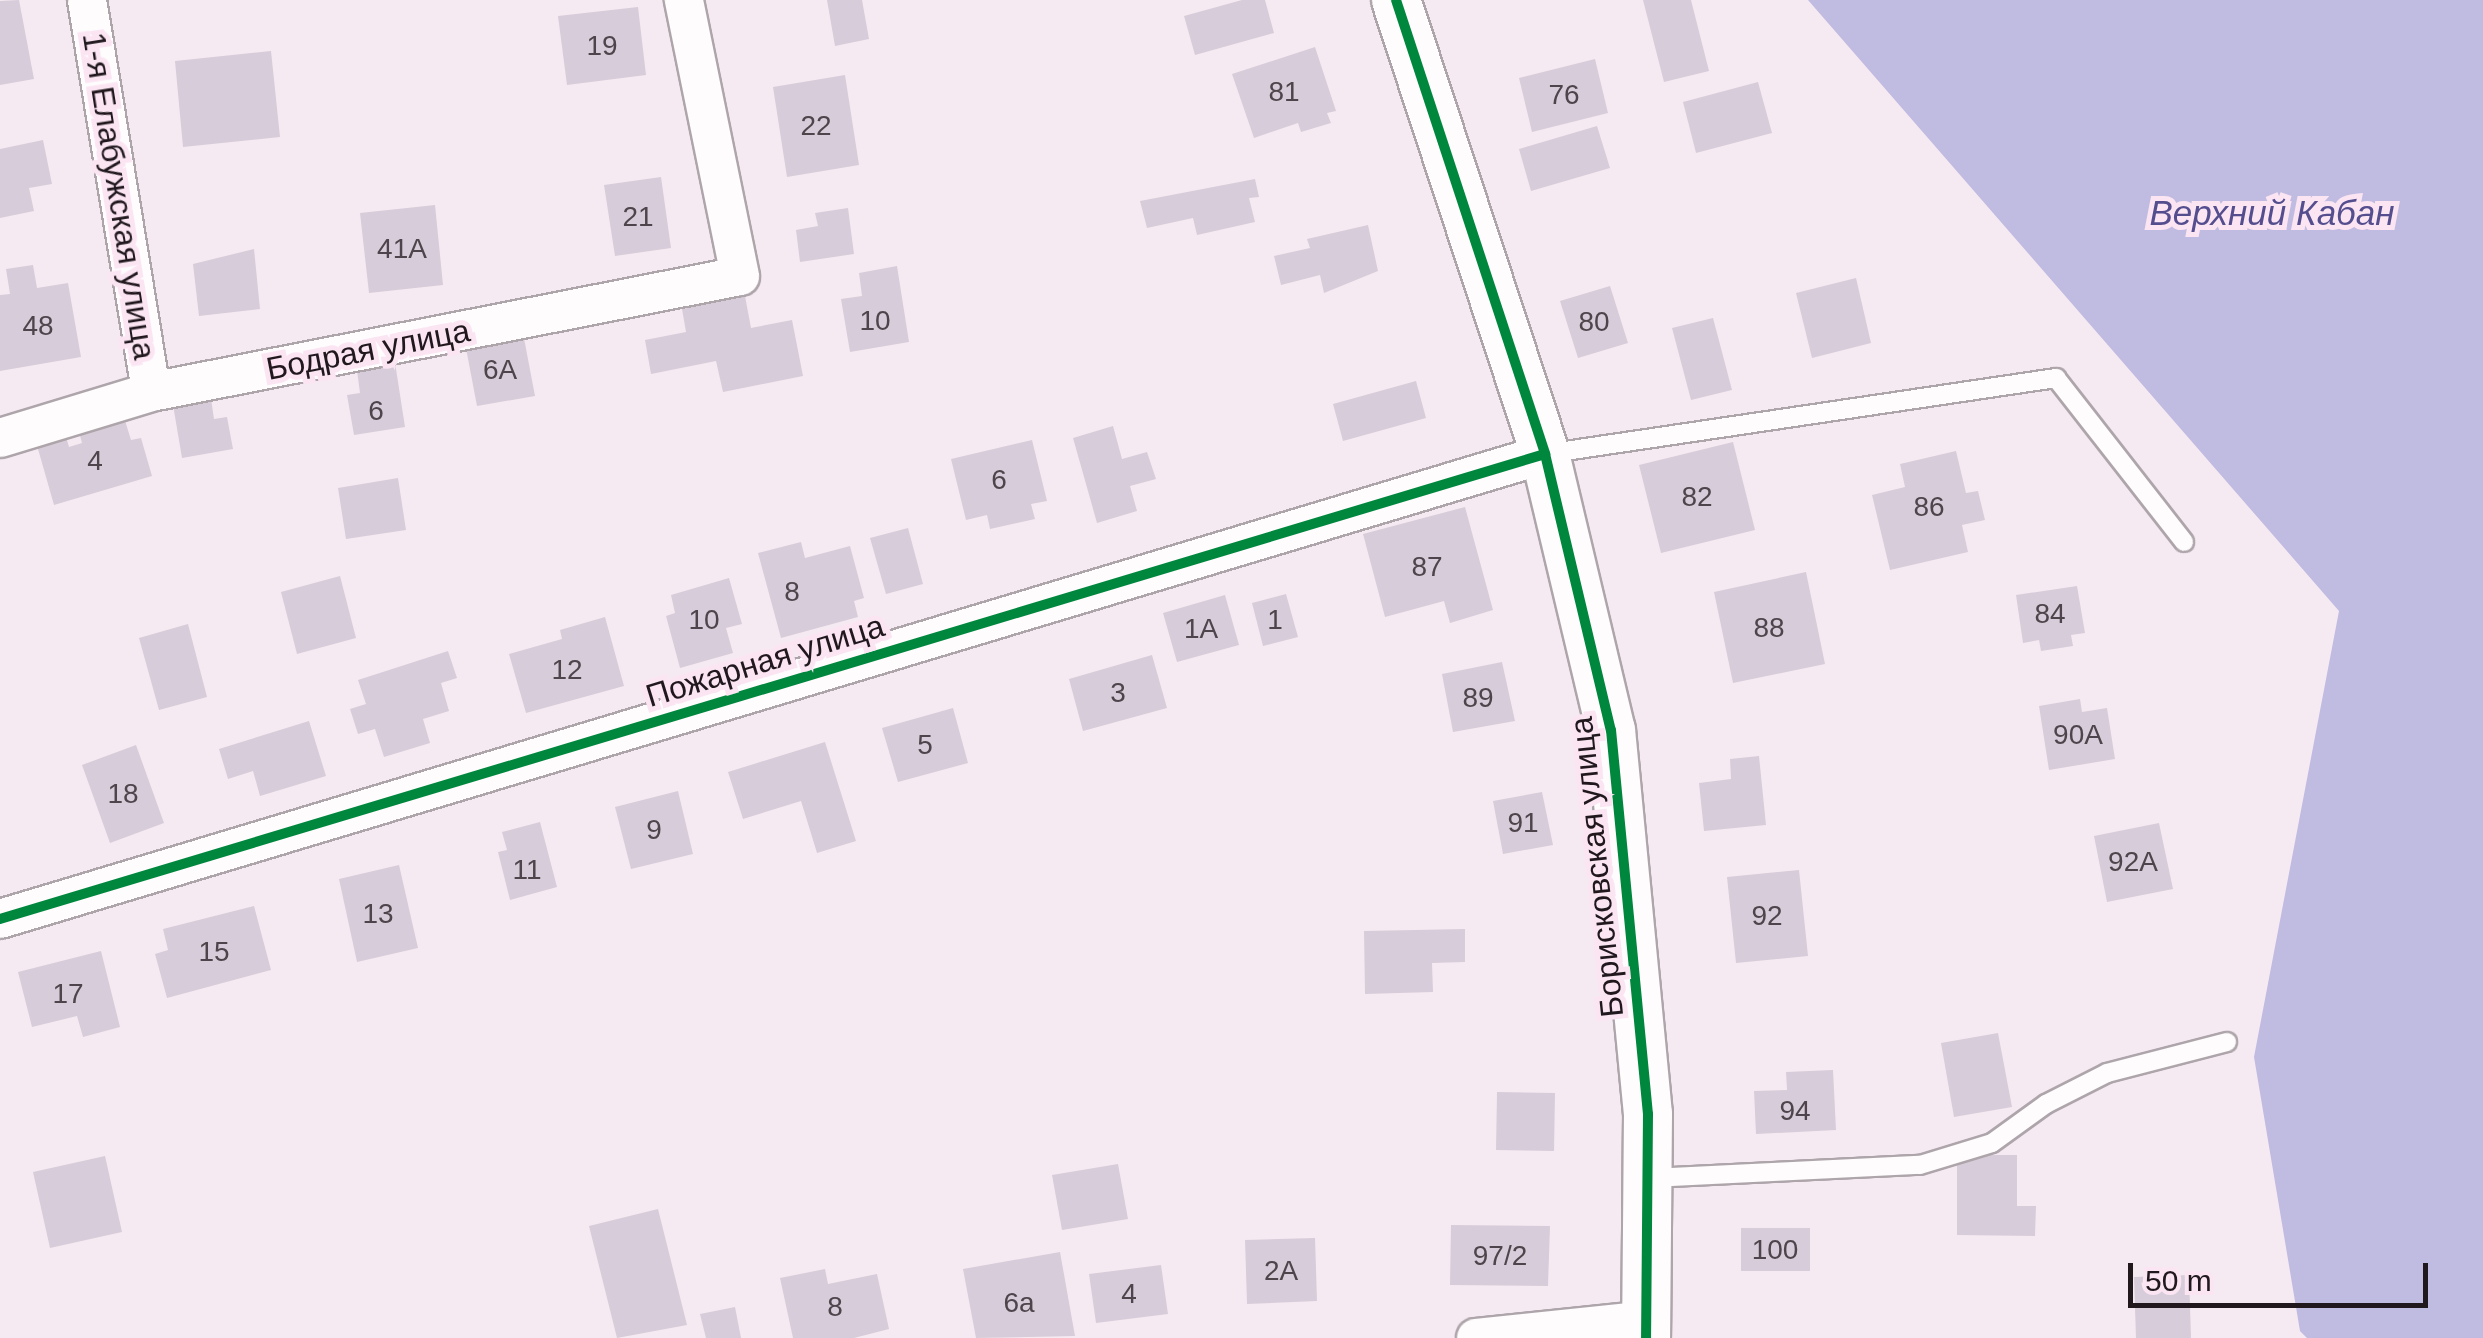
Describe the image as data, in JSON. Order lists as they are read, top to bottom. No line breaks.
{"streets":{"street":["1-я Елабужская улица","Бодрая улица","Пожарная улица","Борисковская улица"]},"crossings":[["1-я Елабужская улица","Бодрая улица"],["Пожарная улица","Борисковская улица"]],"water":["Верхний Кабан"],"house_numbers":["19","81","76","22","21","41А","10","80","48","6А","6","4","6","82","86","87","8","84","10","1","88","1А","12","3","89","90А","5","18","91","9","92А","11","13","92","15","17","94","100","97/2","2А","4","6а","8"],"scale_bar":"50 m"}
